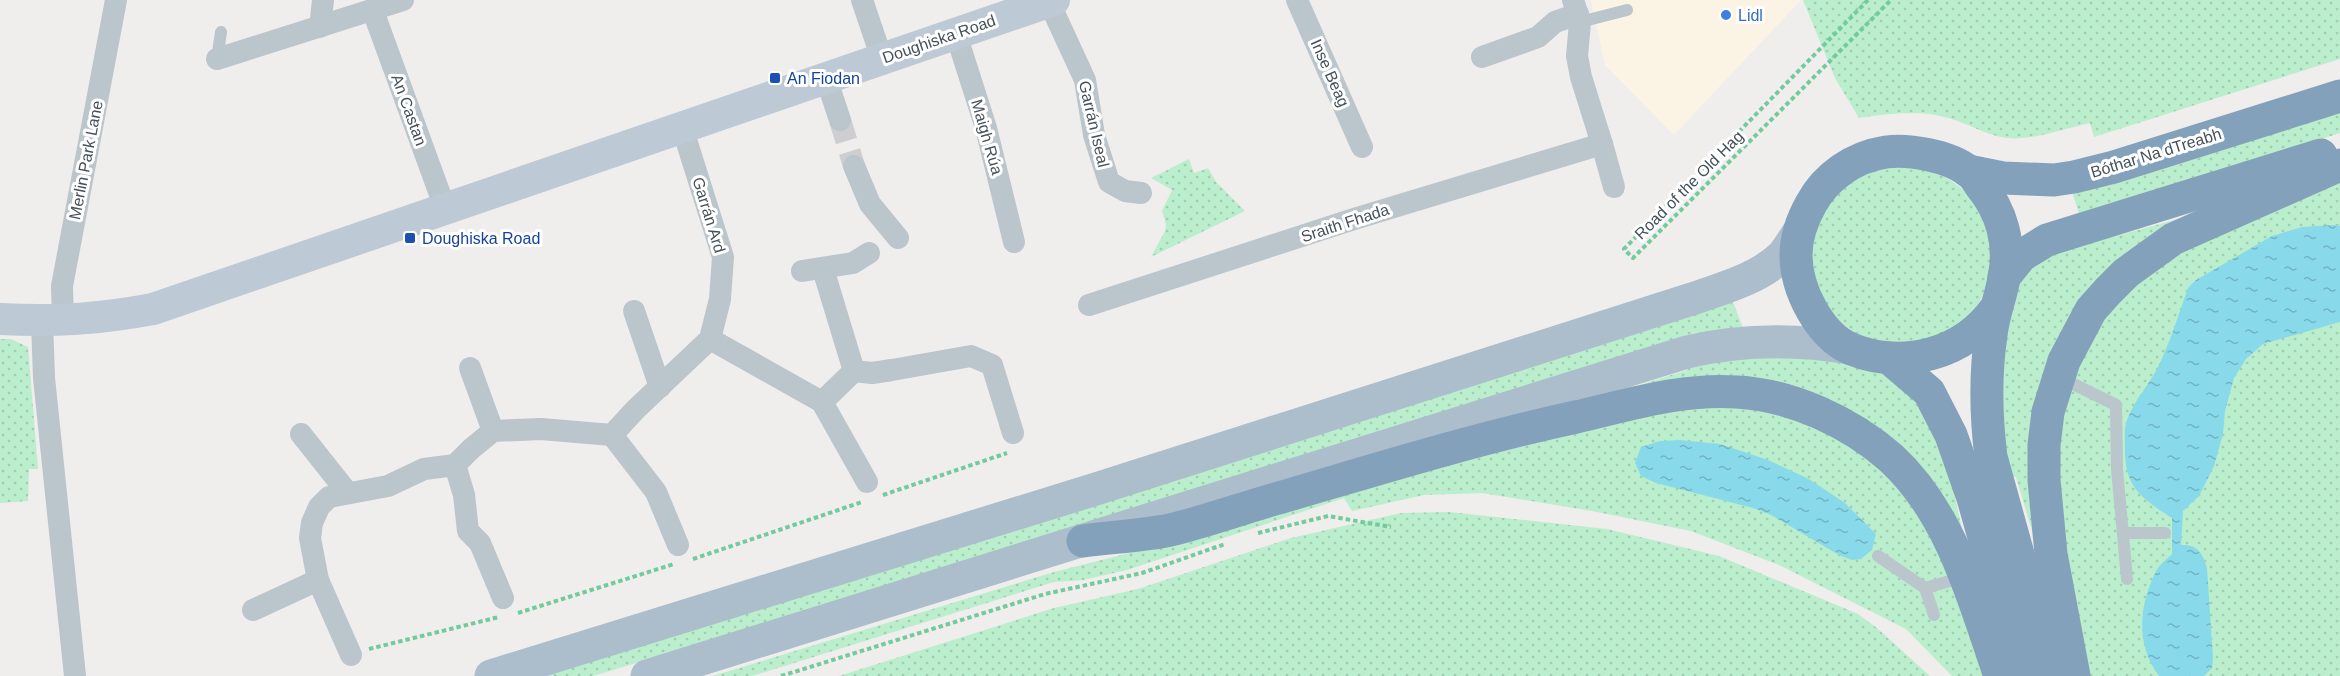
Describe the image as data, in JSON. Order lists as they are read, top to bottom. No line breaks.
{"streets":{"highway":["Bóthar Na dTreabh"],"street":["Doughiska Road","Inse Beag","An Castan","Garrán Iseal","Maigh Rúa","Merlin Park Lane","Garrán Ard","Sraith Fhada"],"path":["Road of the Old Hag"]},"crossings":[["Doughiska Road","An Castan"],["Doughiska Road","Garrán Iseal"],["Doughiska Road","Maigh Rúa"],["Doughiska Road","Merlin Park Lane"],["Doughiska Road","Garrán Ard"]],"places":{"other":["Lidl"],"transit":["An Fiodan","Doughiska Road"]}}
